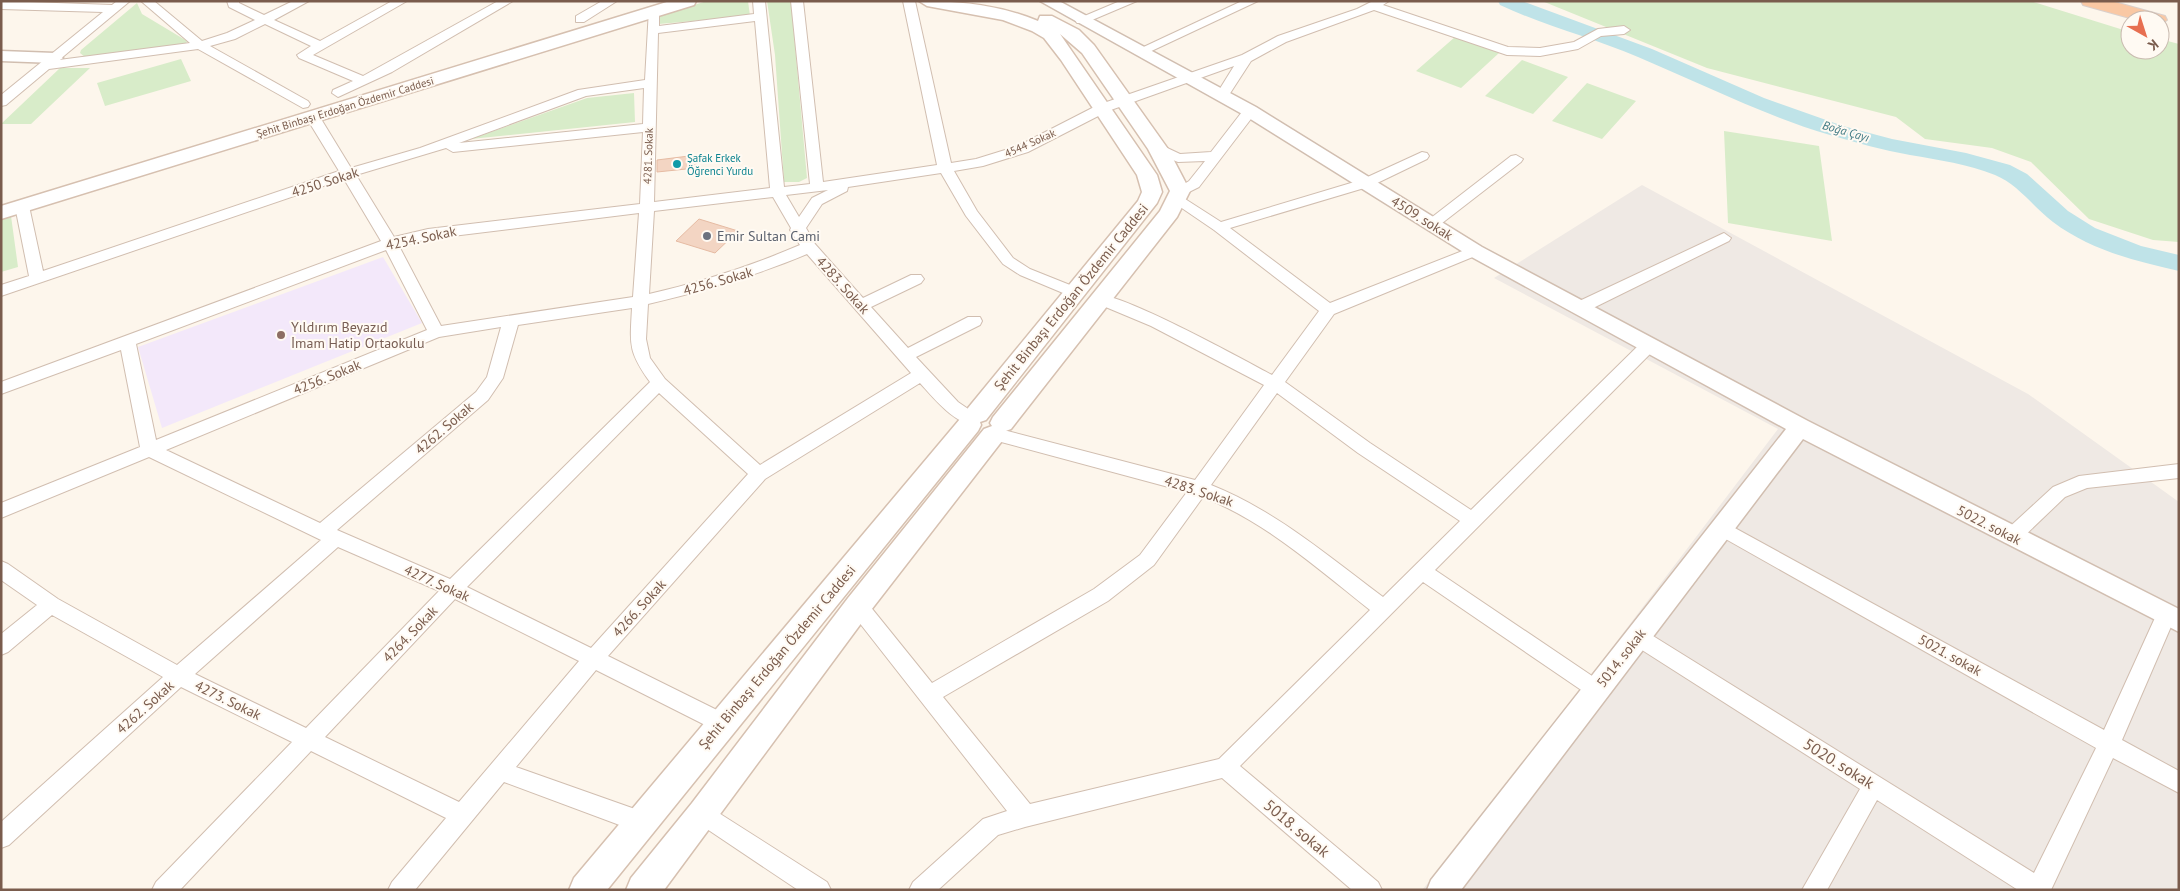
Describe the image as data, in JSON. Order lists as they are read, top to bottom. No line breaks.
{"streets":{"main road":["Şehit Binbaşı Erdoğan Özdemir Caddesi"],"street":["4544 Sokak","4281. Sokak","4250 Sokak","4509. sokak","4254. Sokak","4256. Sokak","4283. Sokak","4262. Sokak","5022. sokak","4277. Sokak","4266. Sokak","4264. Sokak","5021. sokak","5014. sokak","4273. Sokak","5020. sokak","5018. sokak"]},"crossings":[["Şehit Binbaşı Erdoğan Özdemir Caddesi","4544 Sokak"],["Şehit Binbaşı Erdoğan Özdemir Caddesi","4281. Sokak"],["Şehit Binbaşı Erdoğan Özdemir Caddesi","4283. Sokak"],["Şehit Binbaşı Erdoğan Özdemir Caddesi","4277. Sokak"],["4544 Sokak","4509. sokak"],["4544 Sokak","4254. Sokak"],["4281. Sokak","4250 Sokak"],["4281. Sokak","4254. Sokak"],["4281. Sokak","4256. Sokak"],["4281. Sokak","4266. Sokak"],["4281. Sokak","4264. Sokak"],["4509. sokak","5022. sokak"],["4509. sokak","5014. sokak"],["4254. Sokak","4283. Sokak"],["4256. Sokak","4283. Sokak"],["4256. Sokak","4262. Sokak"],["4256. Sokak","4277. Sokak"],["4283. Sokak","4266. Sokak"],["4262. Sokak","4277. Sokak"],["4262. Sokak","4273. Sokak"],["5022. sokak","5014. sokak"],["4277. Sokak","4266. Sokak"],["4277. Sokak","4264. Sokak"],["4266. Sokak","4273. Sokak"],["4264. Sokak","4273. Sokak"],["5021. sokak","5014. sokak"],["5014. sokak","5020. sokak"]],"water":["Boğa Çayı"],"places":["Şafak Erkek Öğrenci Yurdu","Emir Sultan Cami","Yıldırım Beyazıd İmam Hatip Ortaokulu"],"north":"bottom right"}
